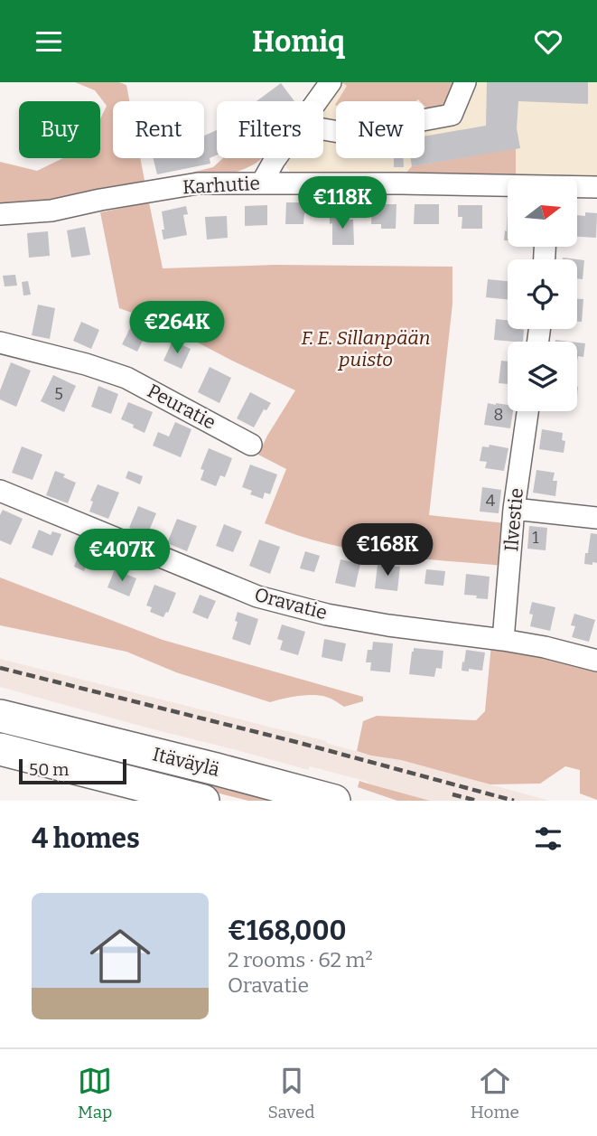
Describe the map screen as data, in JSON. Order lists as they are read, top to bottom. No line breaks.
{"streets":{"highway":["Itäväylä"],"street":["Karhutie","Peuratie","Ilvestie","Oravatie"]},"crossings":[["Ilvestie","Oravatie"]],"parks":["F. E. Sillanpään puisto"],"house_numbers":["5","8","4","1"],"scale_bar":"50 m","north":"right","page":{"header":"Homiq","chip":["Buy","Rent","Filters","New"],"price":["€118K","€264K","€168K","€407K"],"scale":"50 m","heading":"4 homes","list":[{"name":"€168,000","note":"2 rooms · 62 m² · Oravatie"}],"tabs":["Map","Saved","Home"]}}
